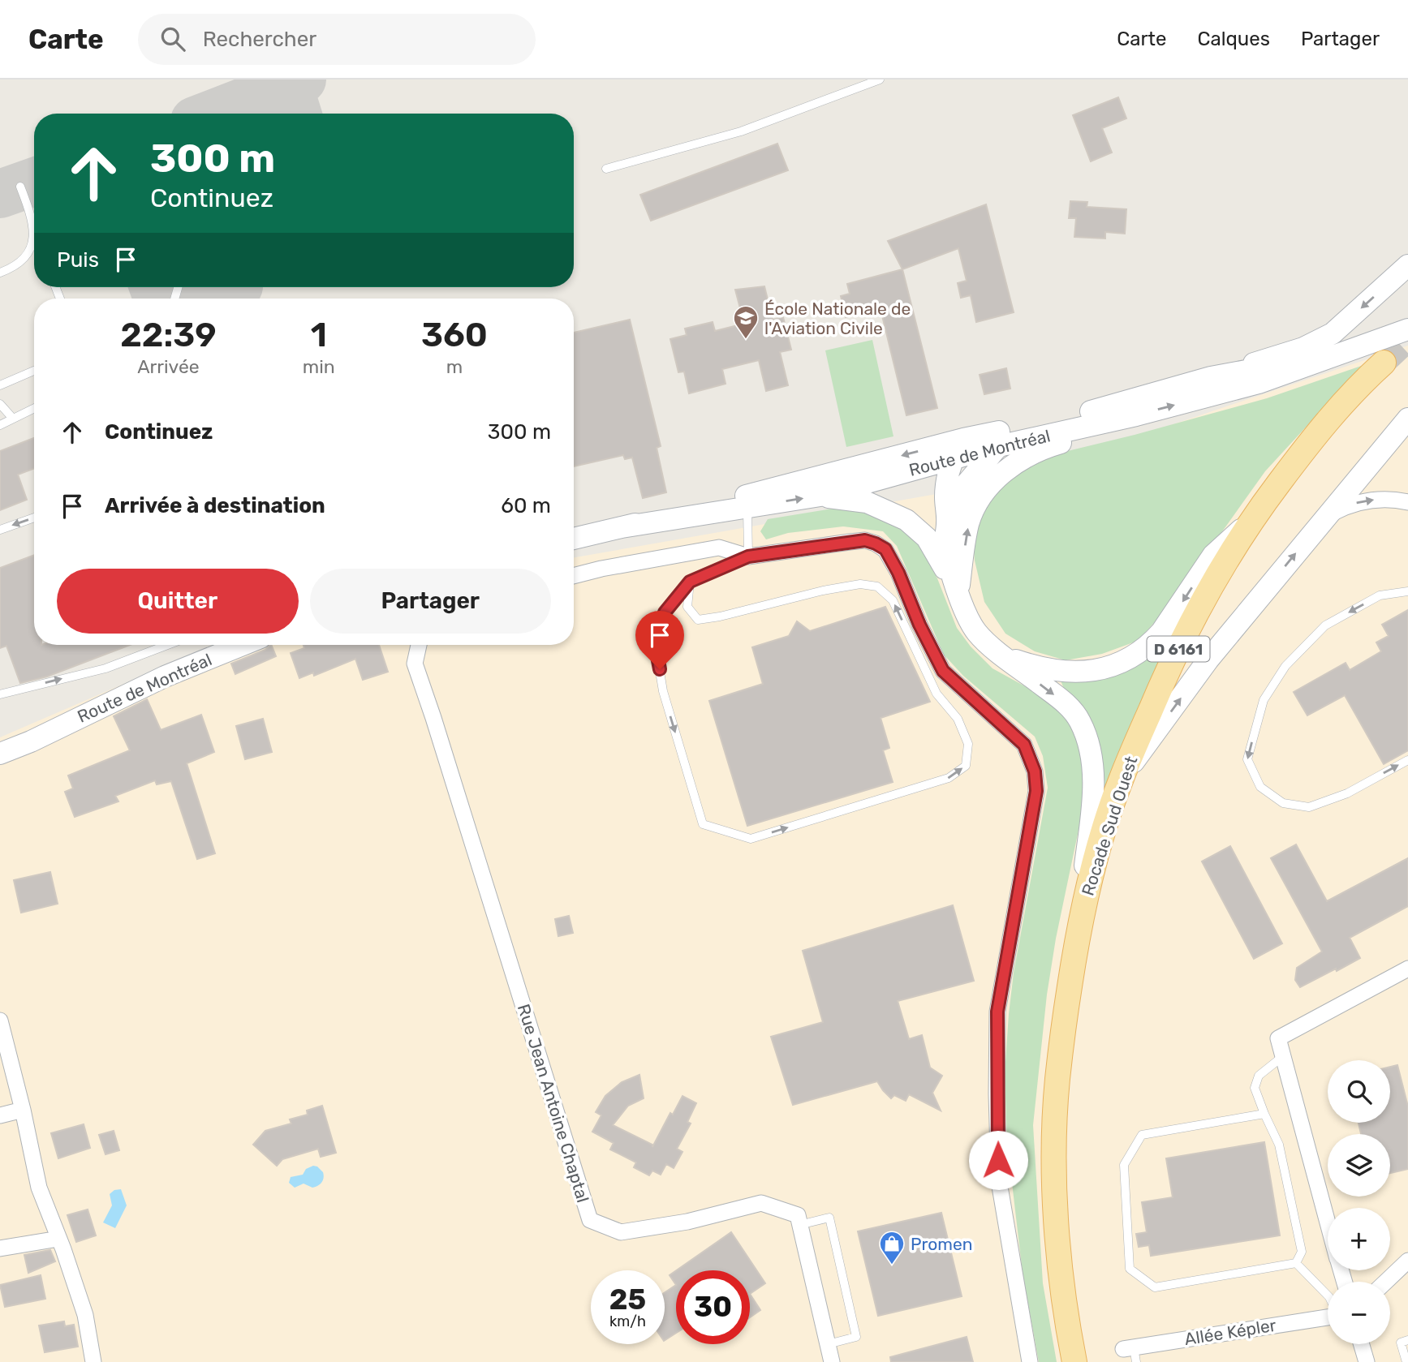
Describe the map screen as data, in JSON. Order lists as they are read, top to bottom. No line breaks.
{"streets":{"main road":["Route de Montréal","D 6161","Rocade Sud Ouest"],"street":["Rue Jean Antoine Chaptal","Allée Képler"]},"places":{"school or university":["École Nationale de l'Aviation Civile"],"shop":["Promen"]},"page":{"header":"Carte","search":"Rechercher","nav":["Carte","Calques","Partager"],"turn":["300 m","Continuez"],"then":"Puis","eta":["22:39","Arrivée","1","min","360","m"],"list":[{"name":"Continuez","value":"300 m"},{"name":"Arrivée à destination","value":"60 m"}],"buttons":["Quitter","Partager"],"map_buttons":["+","−"],"speed":"25 km/h","limit":"30"}}
